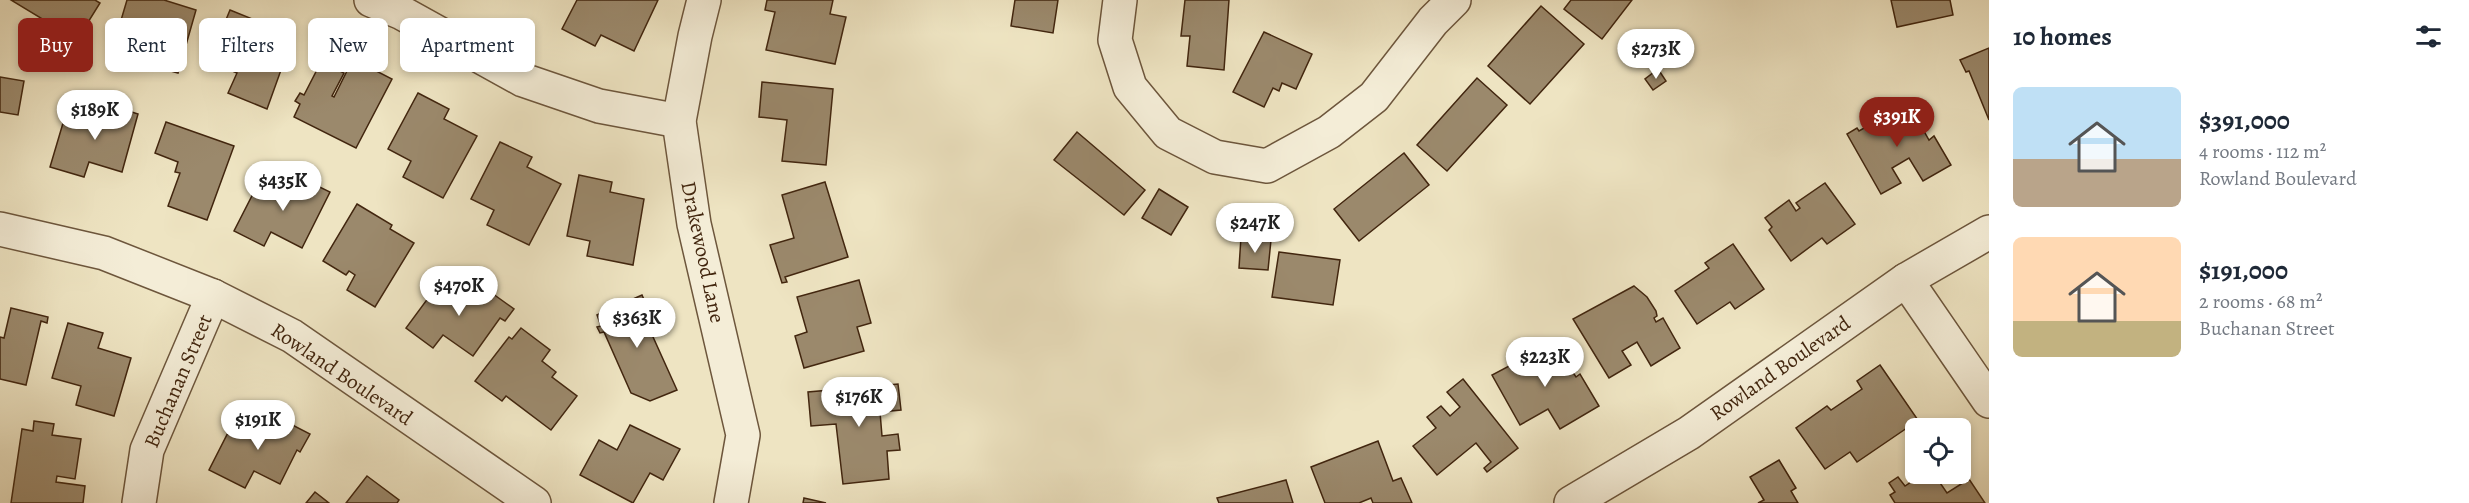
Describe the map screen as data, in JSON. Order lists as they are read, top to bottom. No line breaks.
{"streets":{"street":["Drakewood Lane","Rowland Boulevard","Buchanan Street"]},"crossings":[["Rowland Boulevard","Buchanan Street"]],"page":{"heading":"10 homes","chip":["Buy","Rent","Filters","New","Apartment"],"price":["$273K","$189K","$391K","$435K","$247K","$470K","$363K","$223K","$176K","$191K"],"list":[{"name":"$391,000","note":"4 rooms · 112 m² · Rowland Boulevard"},{"name":"$191,000","note":"2 rooms · 68 m² · Buchanan Street"}]}}
